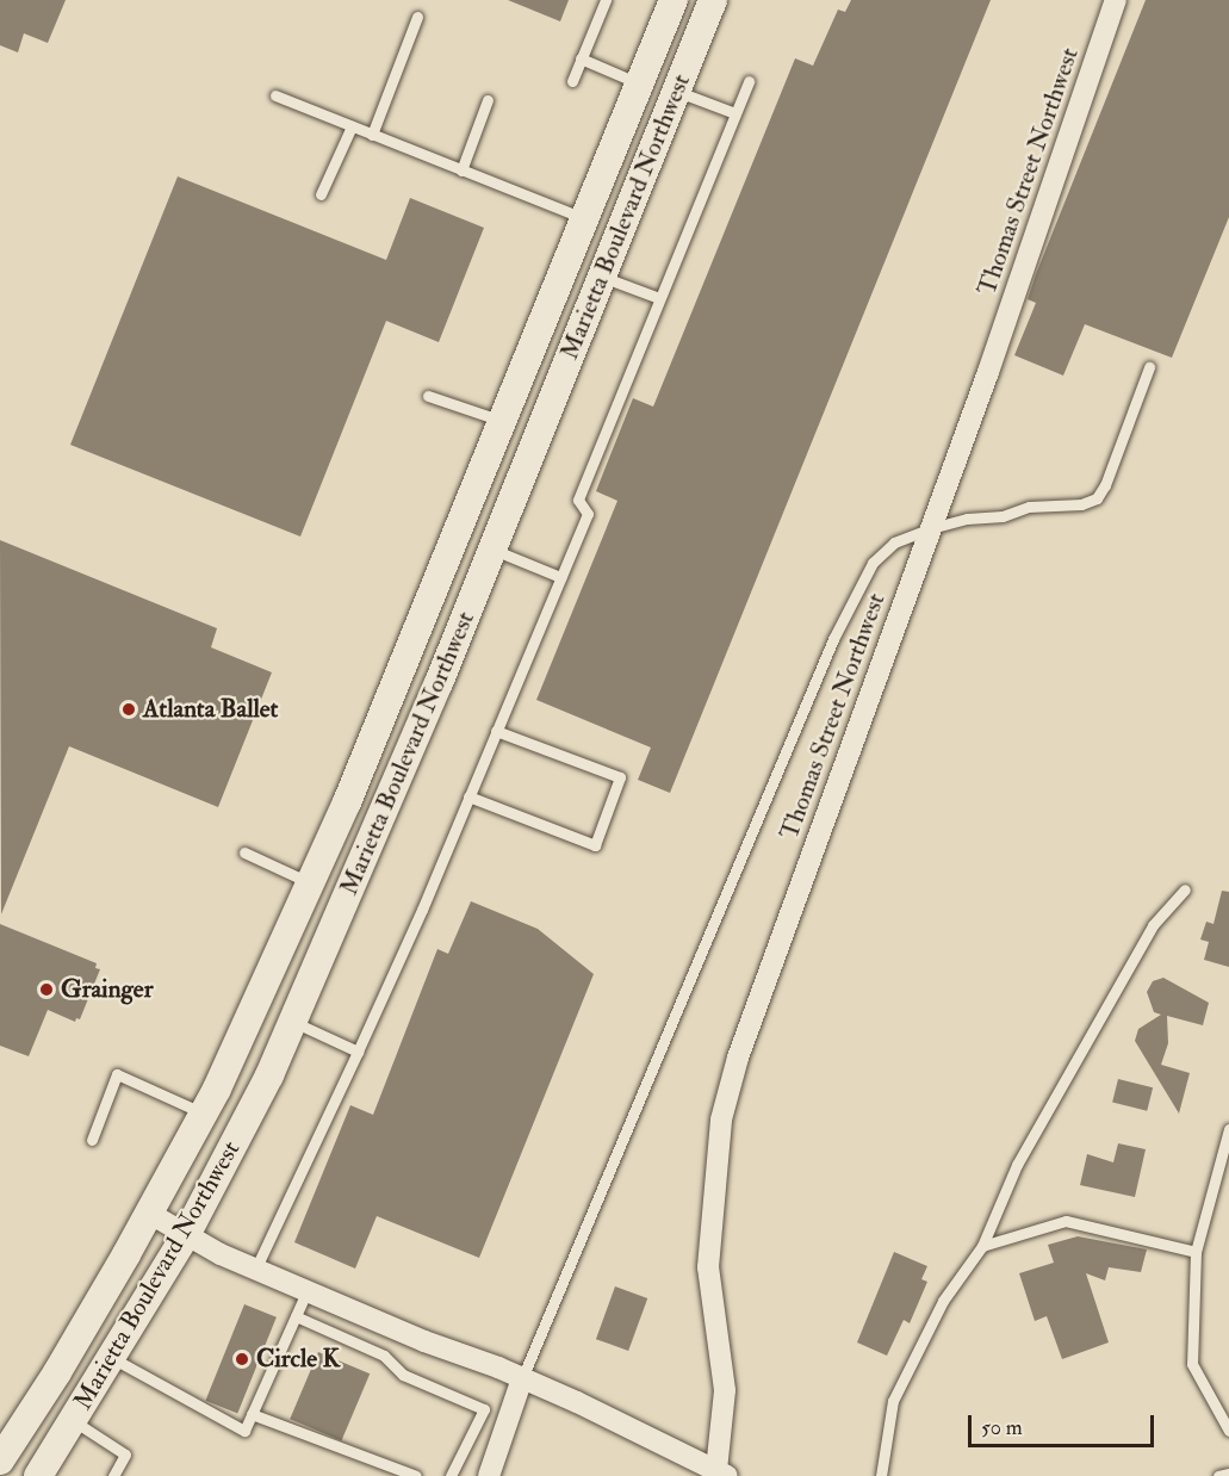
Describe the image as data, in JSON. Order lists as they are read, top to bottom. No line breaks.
{"streets":{"main road":["Marietta Boulevard Northwest"],"street":["Thomas Street Northwest"]},"places":["Atlanta Ballet","Grainger","Circle K"],"scale_bar":"50 m"}
